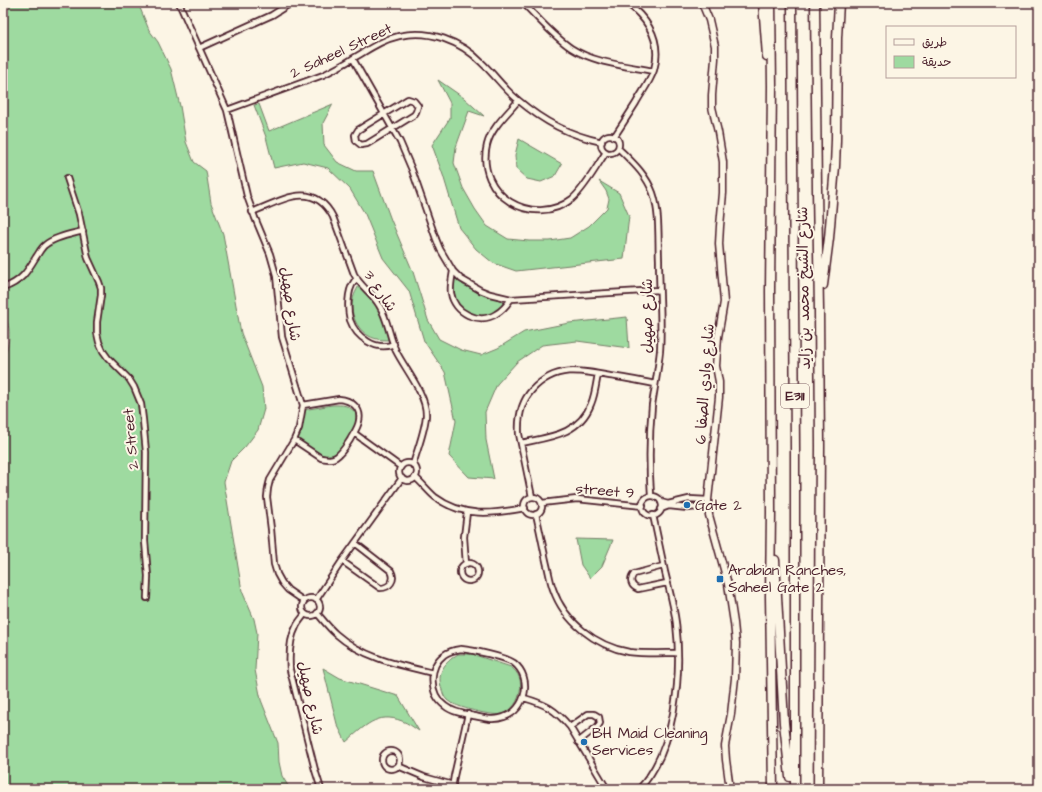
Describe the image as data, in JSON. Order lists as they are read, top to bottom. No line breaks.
{"streets":{"highway":["شارع الشيخ محمد بن زايد","E311"],"street":["2 Saheel Street","3 شارع","شارع صهيل","شارع وادي الصفا 6","2 Street","street 9"]},"crossings":[["2 Saheel Street","شارع صهيل"],["3 شارع","شارع صهيل"],["شارع صهيل","street 9"]],"places":{"other":["Gate 2","BH Maid Cleaning Services"],"transit":["Arabian Ranches, Saheel Gate 2"]},"legend":["طريق","حديقة"]}
